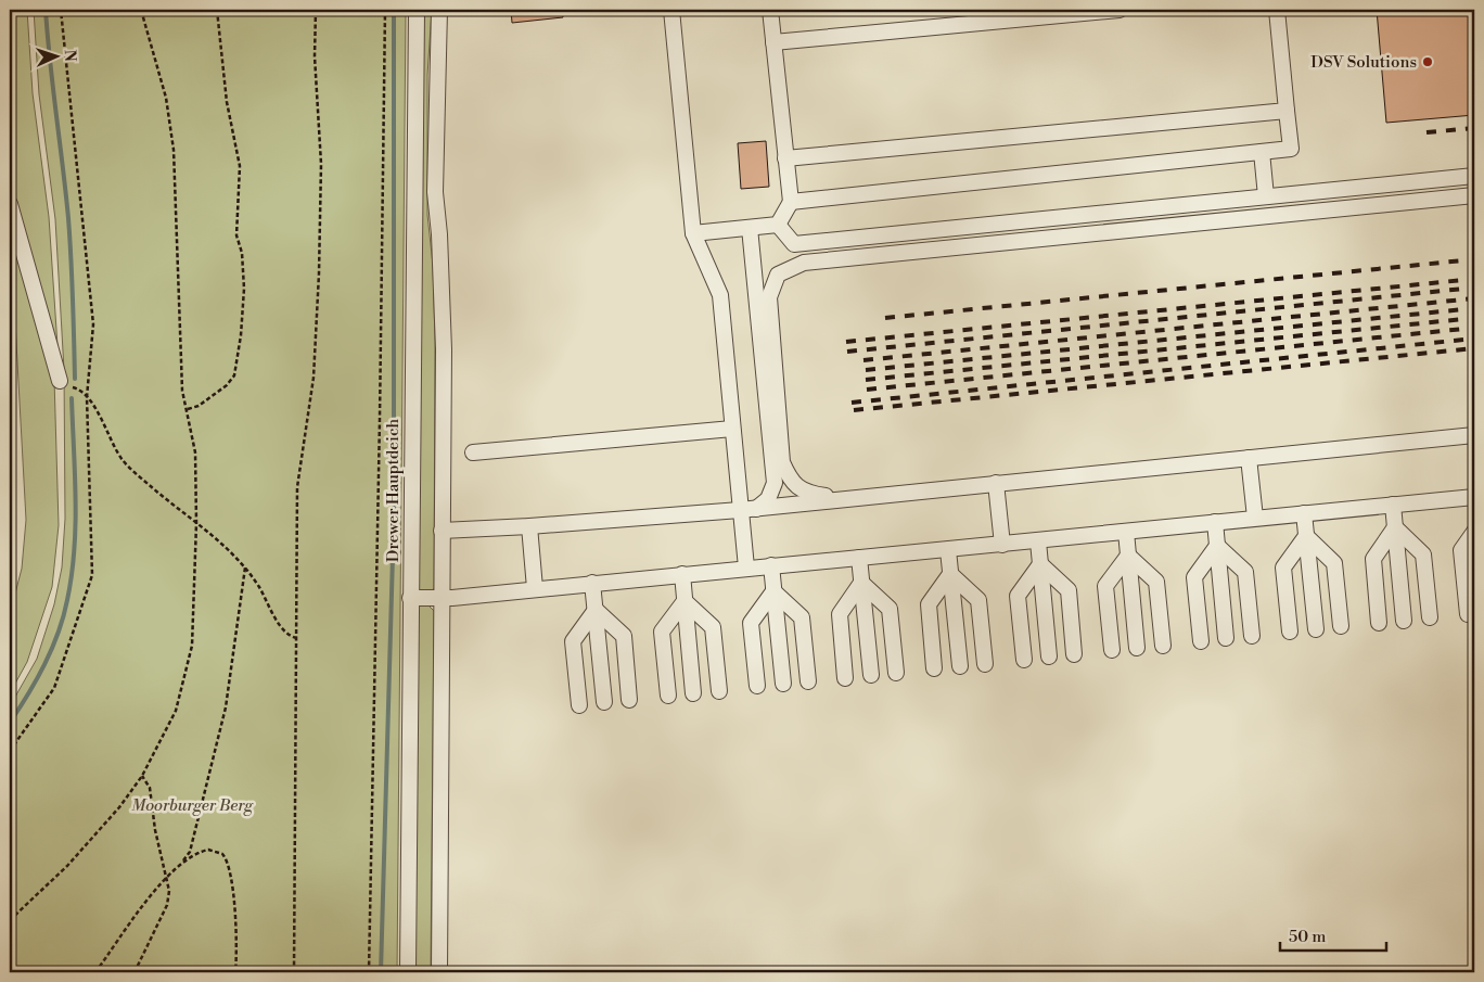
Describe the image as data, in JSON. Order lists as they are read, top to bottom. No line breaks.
{"streets":{"street":["Drewer Hauptdeich"]},"parks":["Moorburger Berg"],"places":["DSV Solutions"],"scale_bar":"50 m","north":"right"}
